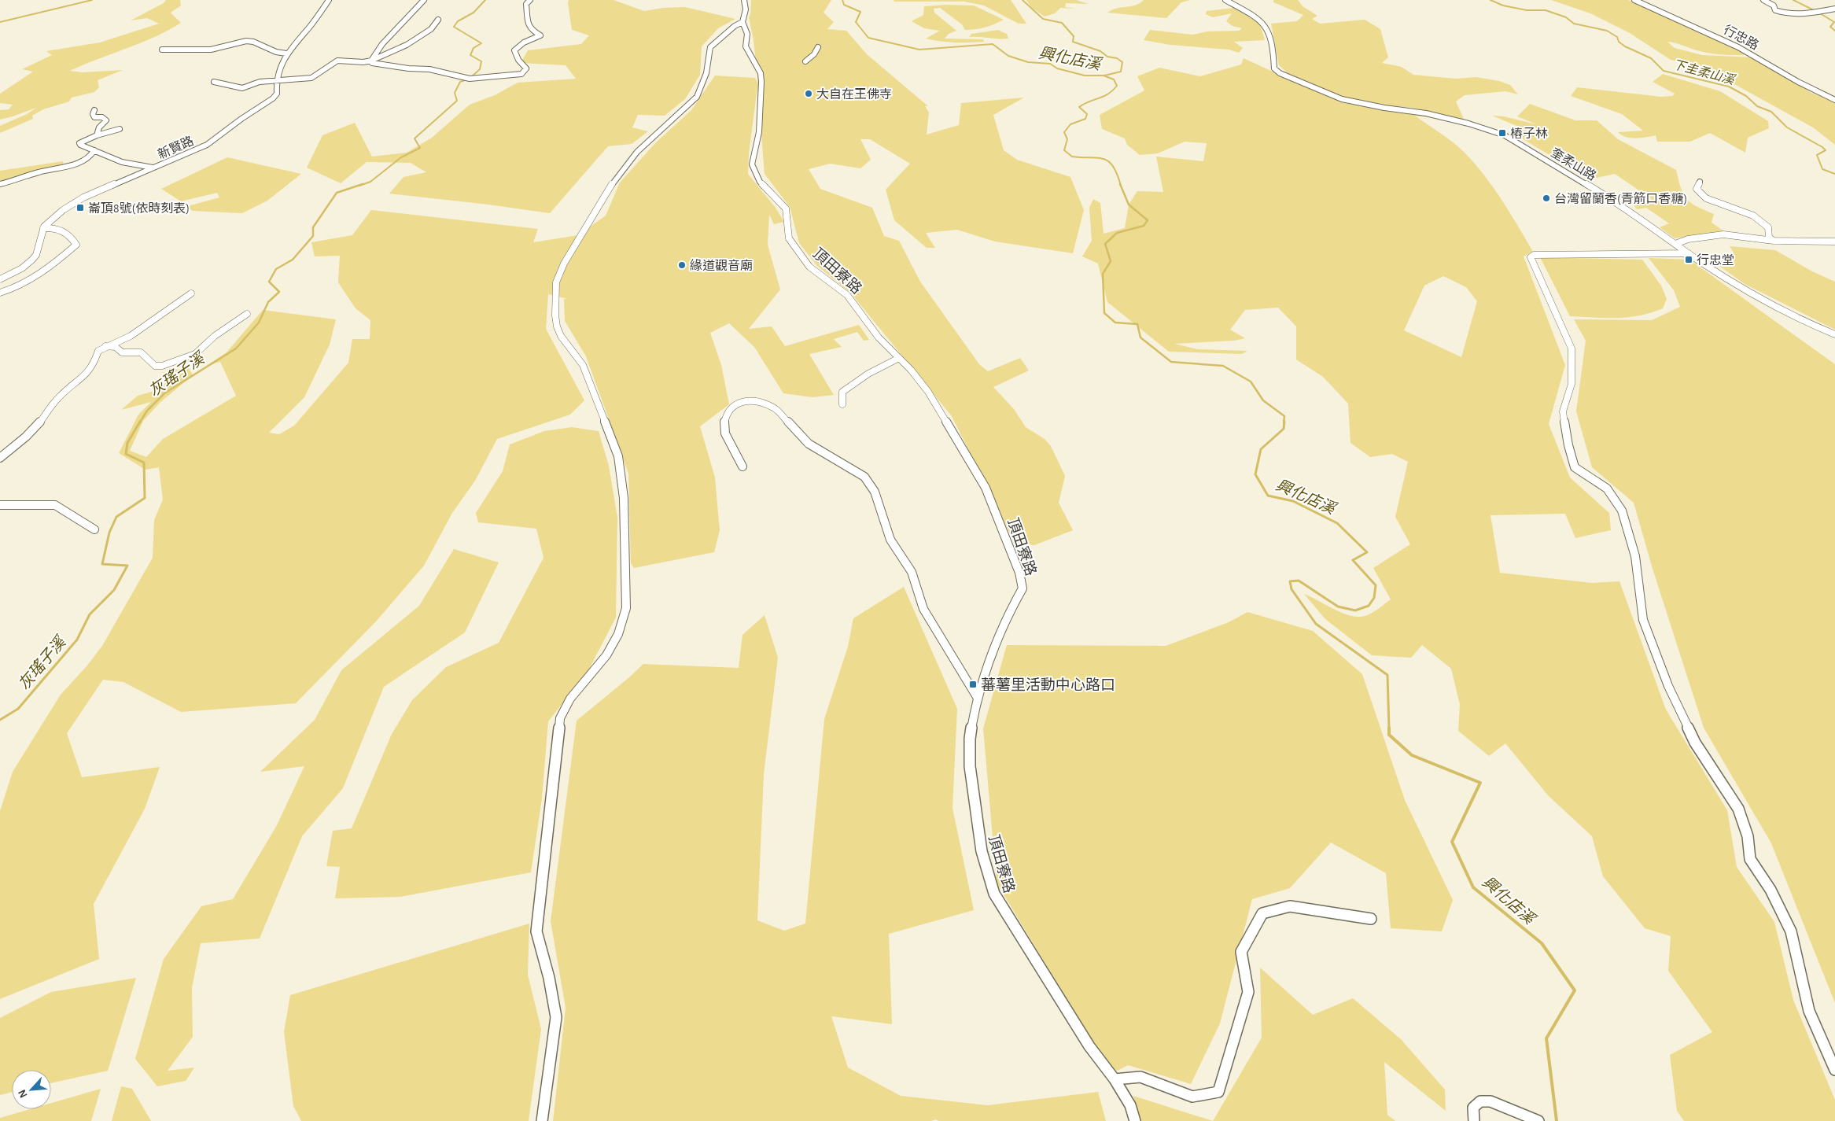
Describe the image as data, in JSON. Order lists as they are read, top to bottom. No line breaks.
{"streets":{"street":["行忠路","新賢路","奎柔山路","頂田寮路"]},"water":["興化店溪","下圭柔山溪","灰瑤子溪"],"places":{"other":["大自在王佛寺","台灣留蘭香(青箭口香糖)","緣道觀音廟"],"transit":["樁子林","崙頂8號(依時刻表)","行忠堂","蕃薯里活動中心路口"]},"north":"bottom left"}
